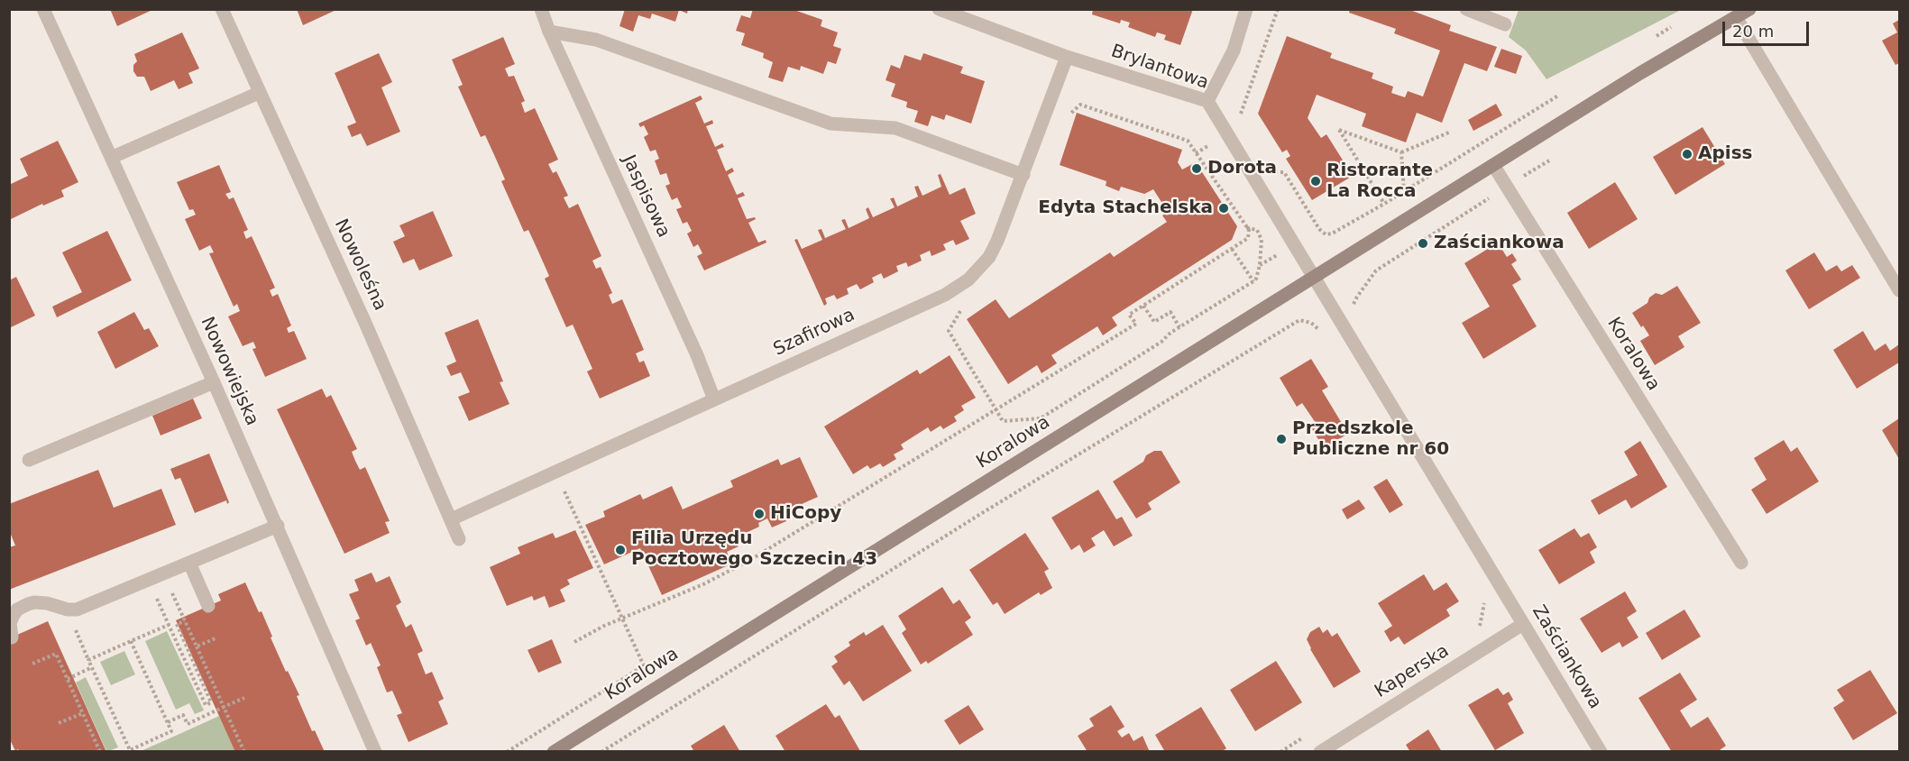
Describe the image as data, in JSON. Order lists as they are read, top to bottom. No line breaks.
{"streets":{"street":["Brylantowa","Jaspisowa","Nowoleśna","Szafirowa","Koralowa","Nowowiejska","Zaściankowa","Kaperska"]},"crossings":[["Brylantowa","Szafirowa"],["Brylantowa","Koralowa"],["Brylantowa","Zaściankowa"],["Jaspisowa","Szafirowa"],["Nowoleśna","Szafirowa"],["Koralowa","Zaściankowa"],["Zaściankowa","Kaperska"]],"places":["Apiss","Dorota","Ristorante La Rocca","Edyta Stachelska","Zaściankowa","Przedszkole Publiczne nr 60","HiCopy","Filia Urzędu Pocztowego Szczecin 43"],"scale_bar":"20 m"}
